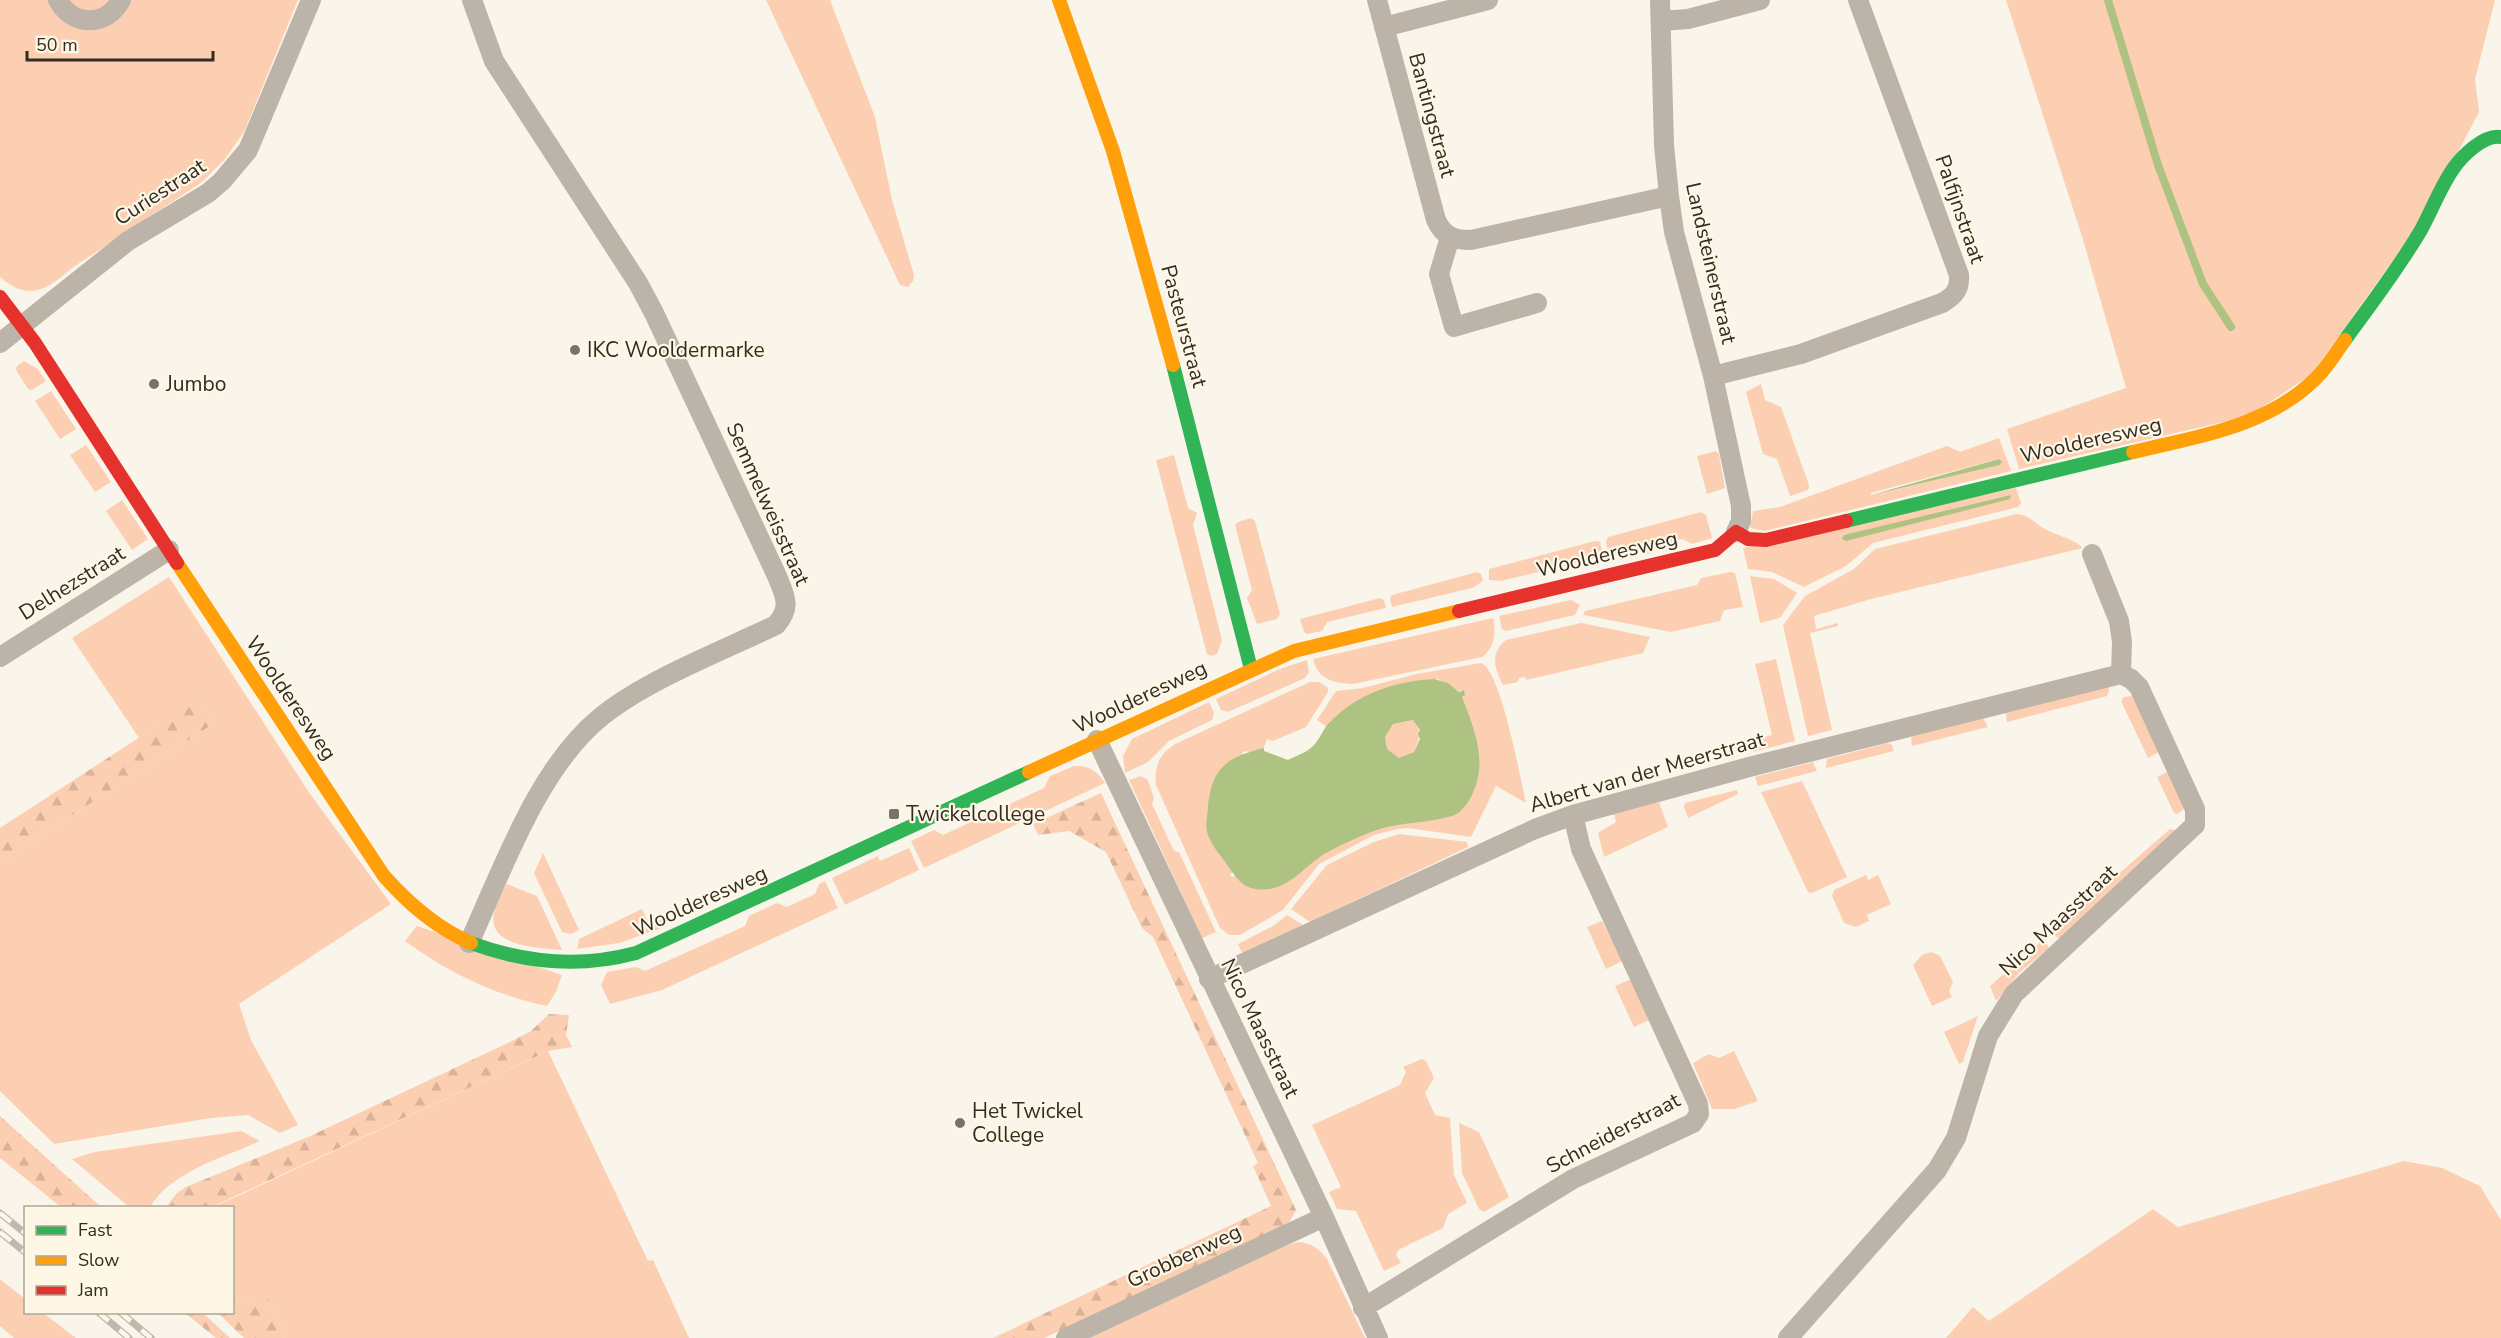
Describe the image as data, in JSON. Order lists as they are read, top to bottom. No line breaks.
{"streets":{"street":["Bantingstraat","Curiestraat","Palfijnstraat","Landsteinerstraat","Pasteurstraat","Woolderesweg","Semmelweisstraat","Delhezstraat","Albert van der Meerstraat","Nico Maasstraat","Schneiderstraat","Grobbenweg"]},"crossings":[["Curiestraat","Woolderesweg"],["Palfijnstraat","Landsteinerstraat"],["Landsteinerstraat","Woolderesweg"],["Pasteurstraat","Woolderesweg"],["Woolderesweg","Semmelweisstraat"],["Woolderesweg","Delhezstraat"],["Woolderesweg","Nico Maasstraat"],["Albert van der Meerstraat","Nico Maasstraat"],["Albert van der Meerstraat","Schneiderstraat"],["Nico Maasstraat","Schneiderstraat"],["Nico Maasstraat","Grobbenweg"]],"places":{"other":["IKC Wooldermarke","Jumbo","Het Twickel College"],"transit":["Twickelcollege"]},"legend":["Fast","Slow","Jam"],"scale_bar":"50 m"}
